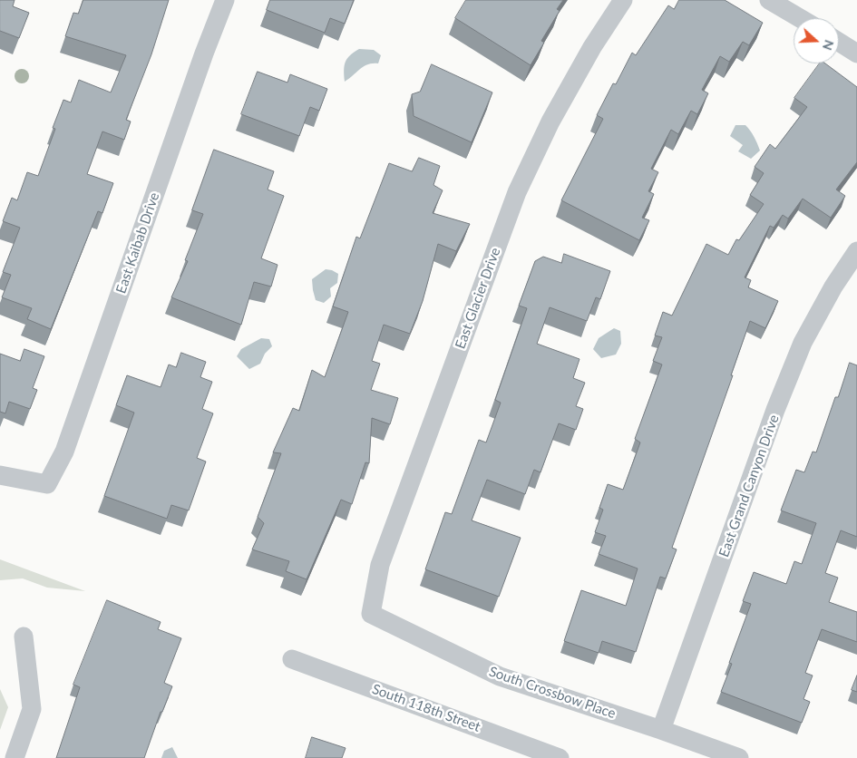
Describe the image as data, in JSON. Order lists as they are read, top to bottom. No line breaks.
{"streets":{"street":["East Kaibab Drive","East Glacier Drive","East Grand Canyon Drive","South Crossbow Place","South 118th Street"]},"crossings":[["East Glacier Drive","South Crossbow Place"],["East Grand Canyon Drive","South Crossbow Place"]],"north":"right"}
